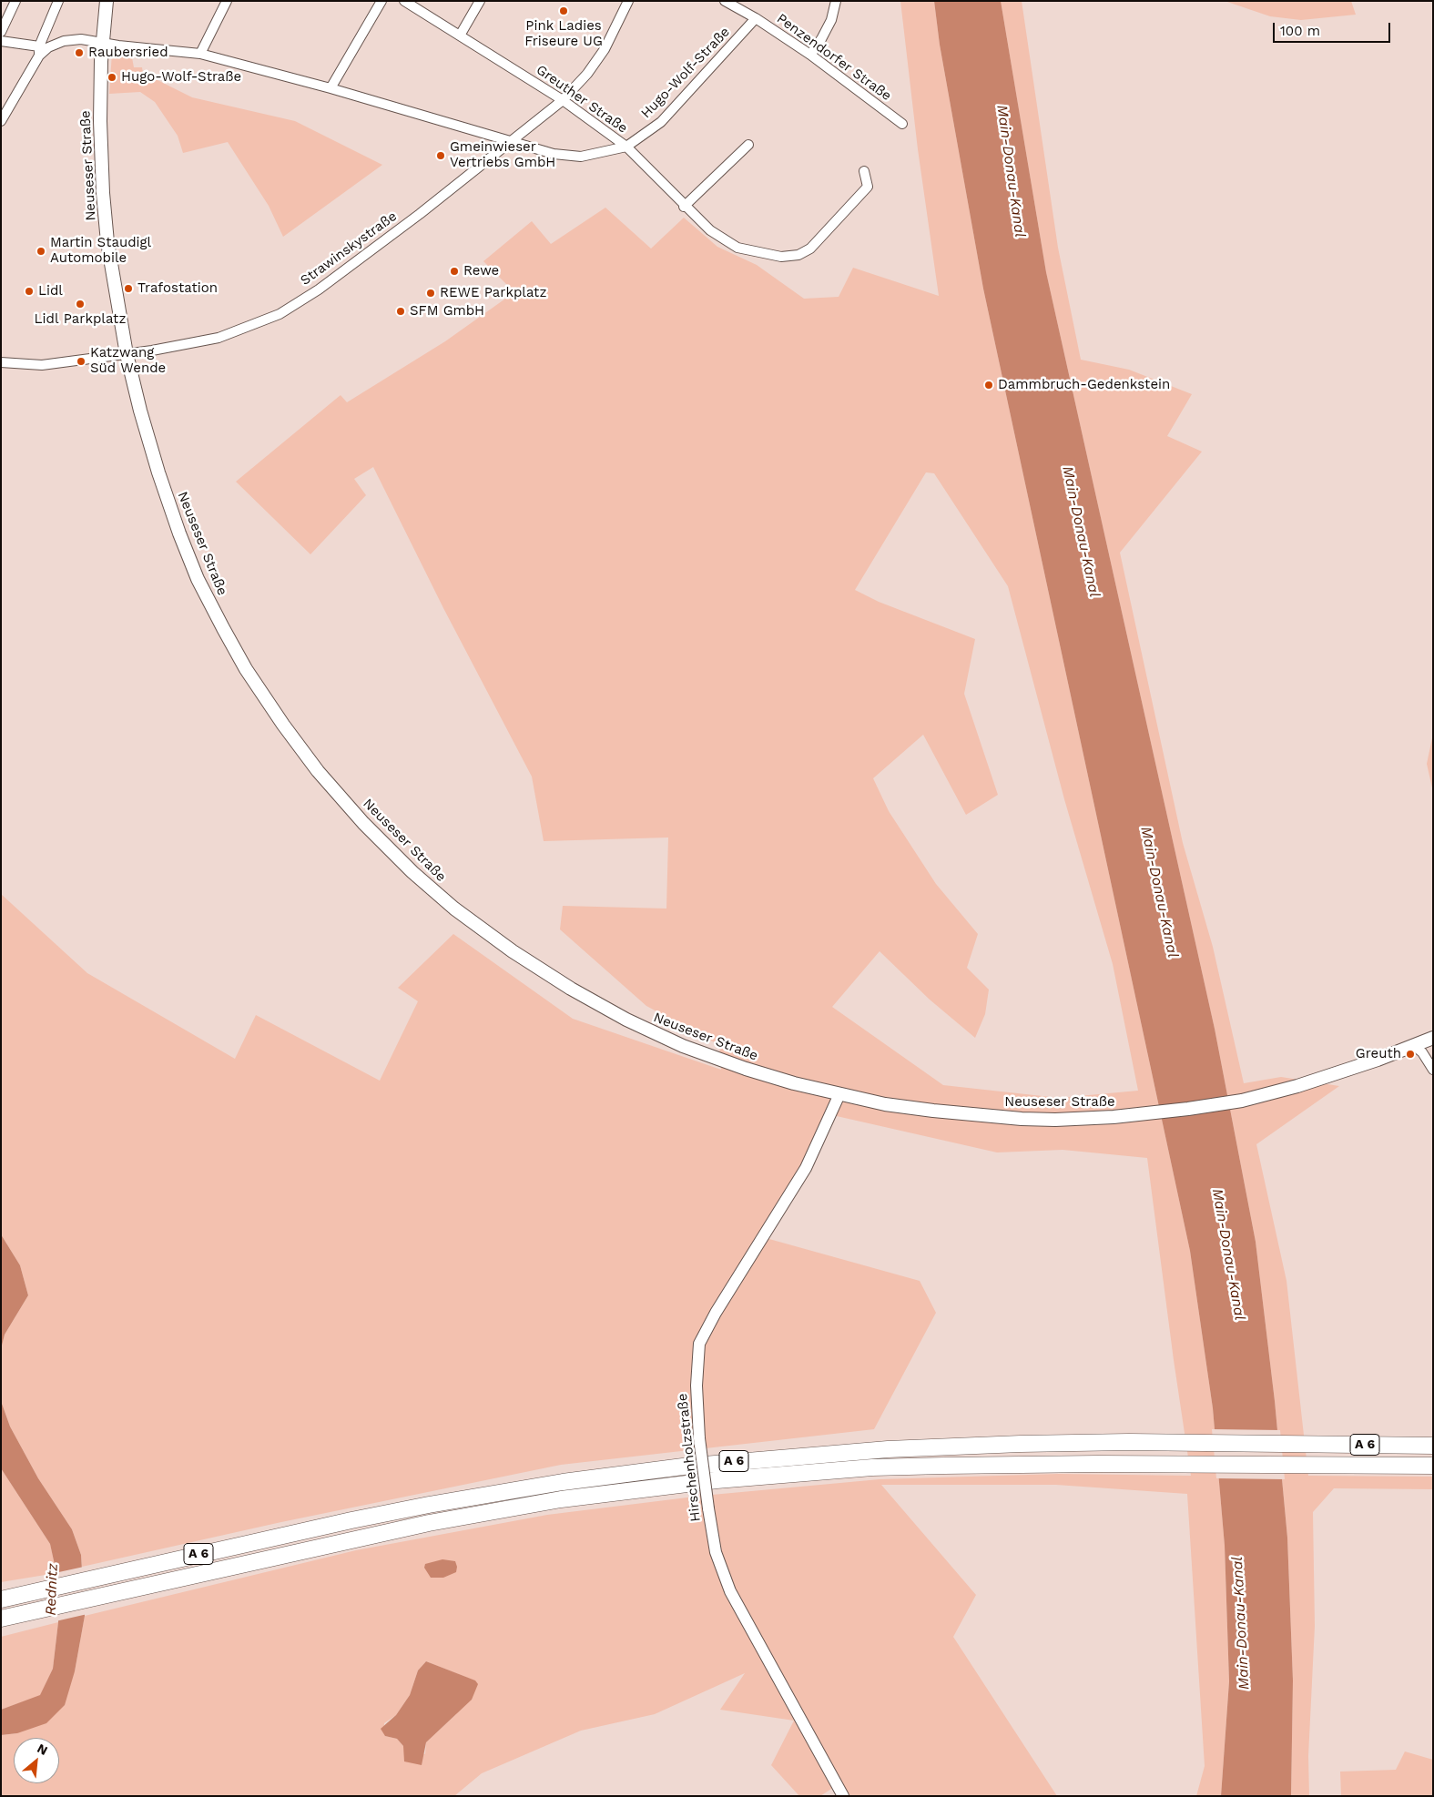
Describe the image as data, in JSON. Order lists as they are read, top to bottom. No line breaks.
{"streets":{"highway":["A 6"],"main road":["Neuseser Straße"],"street":["Penzendorfer Straße","Hugo-Wolf-Straße","Greuther Straße","Strawinskystraße","Hirschenholzstraße"]},"crossings":[["Penzendorfer Straße","Hugo-Wolf-Straße"],["Hugo-Wolf-Straße","Greuther Straße"],["Hugo-Wolf-Straße","Neuseser Straße"],["Hugo-Wolf-Straße","Strawinskystraße"],["Greuther Straße","Strawinskystraße"],["Neuseser Straße","Strawinskystraße"],["Neuseser Straße","Hirschenholzstraße"]],"water":["Main-Donau-Kanal","Rednitz"],"places":["Pink Ladies Friseure UG","Raubersried","Hugo-Wolf-Straße","Gmeinwieser Vertriebs GmbH","Martin Staudigl Automobile","Rewe","Trafostation","Lidl","REWE Parkplatz","Lidl Parkplatz","SFM GmbH","Katzwang Süd Wende","Dammbruch-Gedenkstein","Greuth"],"scale_bar":"100 m","north":"top right"}
